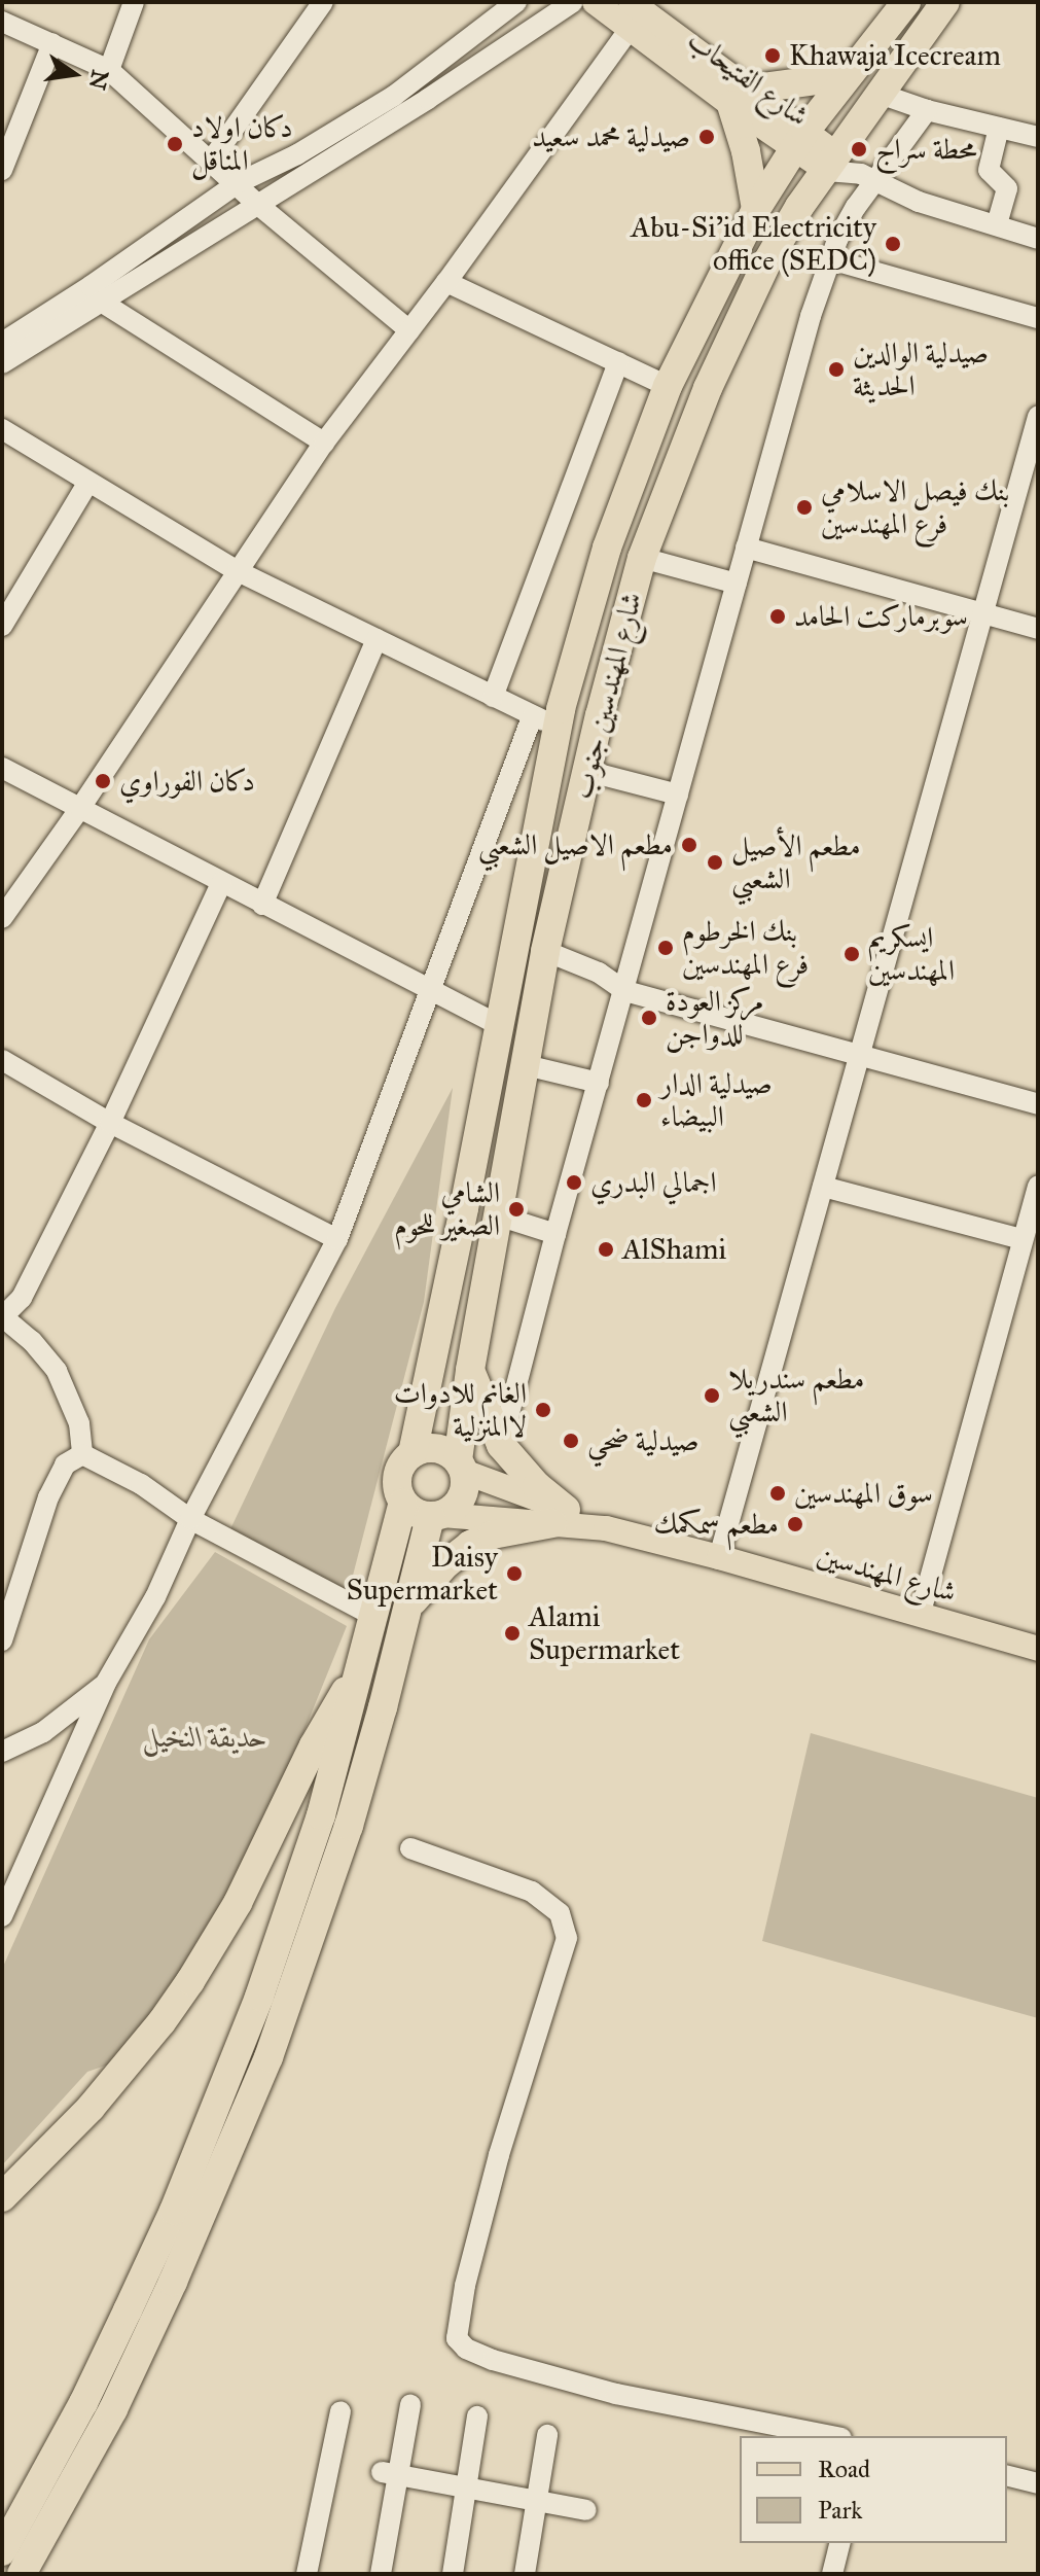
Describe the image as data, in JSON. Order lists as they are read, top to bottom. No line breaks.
{"streets":{"highway":["شارع المهندسين جنوب"],"main road":["شارع الفتيحاب","شارع المهندسين"]},"crossings":[["شارع الفتيحاب","شارع المهندسين جنوب"]],"parks":["حديقة النخيل"],"places":["Khawaja Icecream","صيدلية محمد سعيد","دكان اولاد المناقل","محطة سراج","Abu-Si'id Electricity office (SEDC)","صيدلية الوالدين الحديثة","بنك فيصل الاسلامي فرع المهندسين","سوبرماركت الحامد","دكان الفوراوي","مطعم الاصيل الشعبي","مطعم الأصيل الشعبي","بنك الخرطوم فرع المهندسين","ايسكريم المهندسين","مركز العودة للدواجن","صيدلية الدار البيضاء","اجمالي البدري","الشامي الصغير للحوم","AlShami","مطعم سندريلا الشعبي","الغانم للادوات لاالمنزلية","صيدلية ضحي","سوق المهندسين","مطعم سمكمك","Daisy Supermarket","Alami Supermarket"],"legend":["Road","Park"],"north":"right"}
